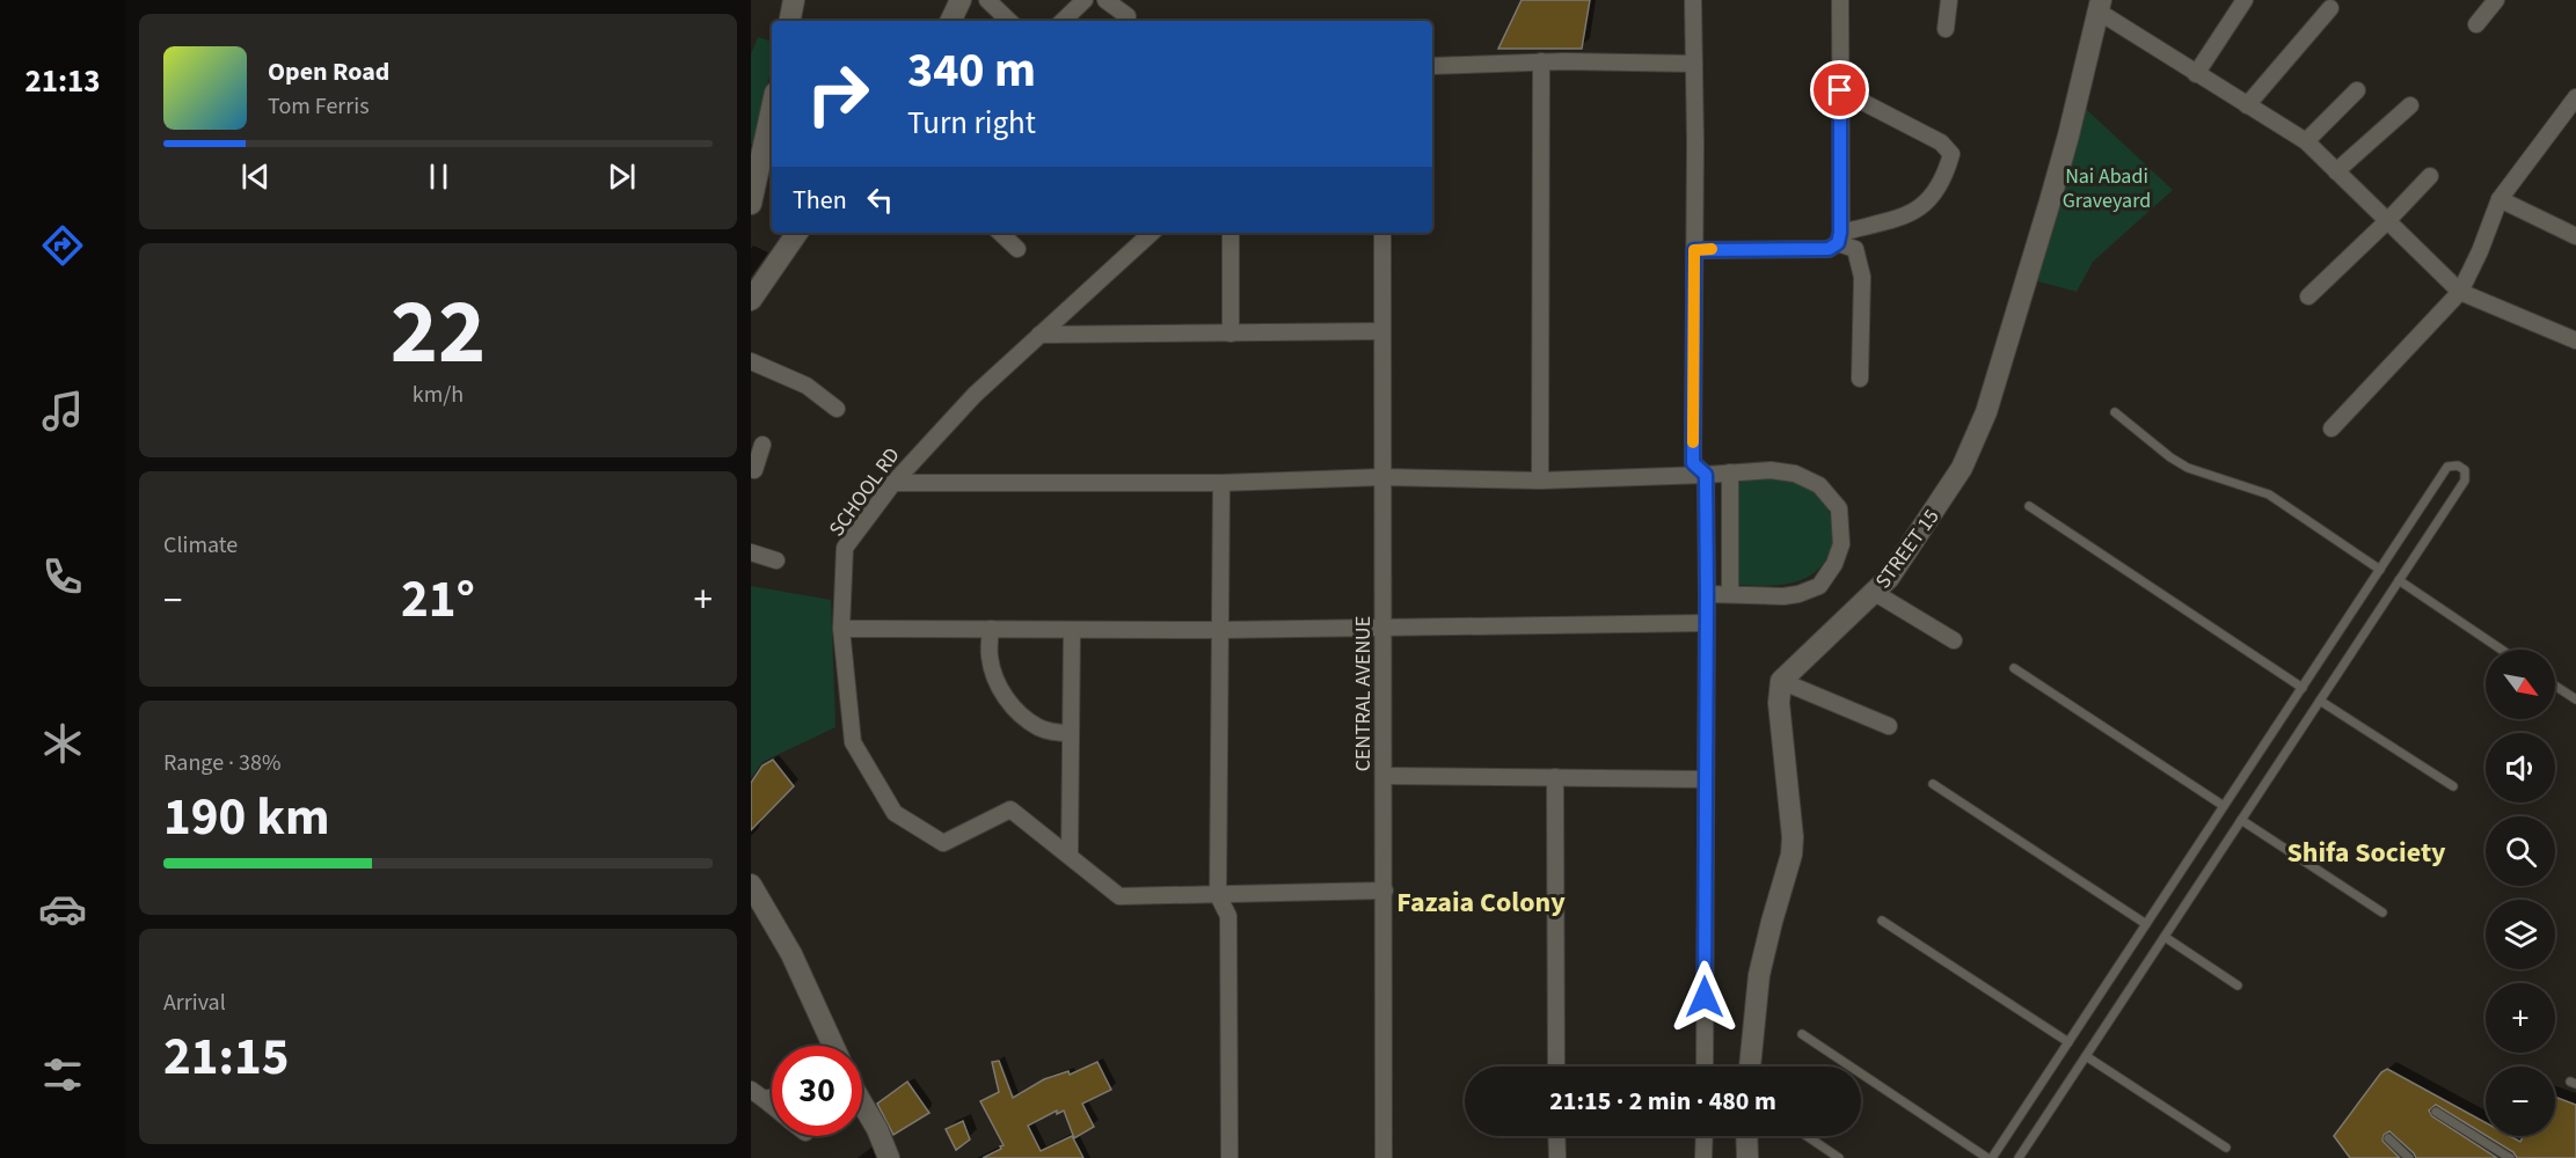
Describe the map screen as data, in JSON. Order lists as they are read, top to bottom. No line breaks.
{"streets":{"street":["SCHOOL RD","STREET 15","CENTRAL AVENUE"]},"districts":["Shifa Society","Fazaia Colony"],"parks":["Nai Abadi Graveyard"],"north":"bottom right","page":{"tabs":"21:13","turn":["340 m","Turn right"],"song":["Open Road","Tom Ferris"],"then":"Then","tile":[["22","km/h"],"Climate",["Range · 38%","190 km"],["Arrival","21:15"]],"heat":["−","21°","+"],"map_buttons":["+","−"],"limit":"30","trip":"21:15 · 2 min · 480 m"}}
